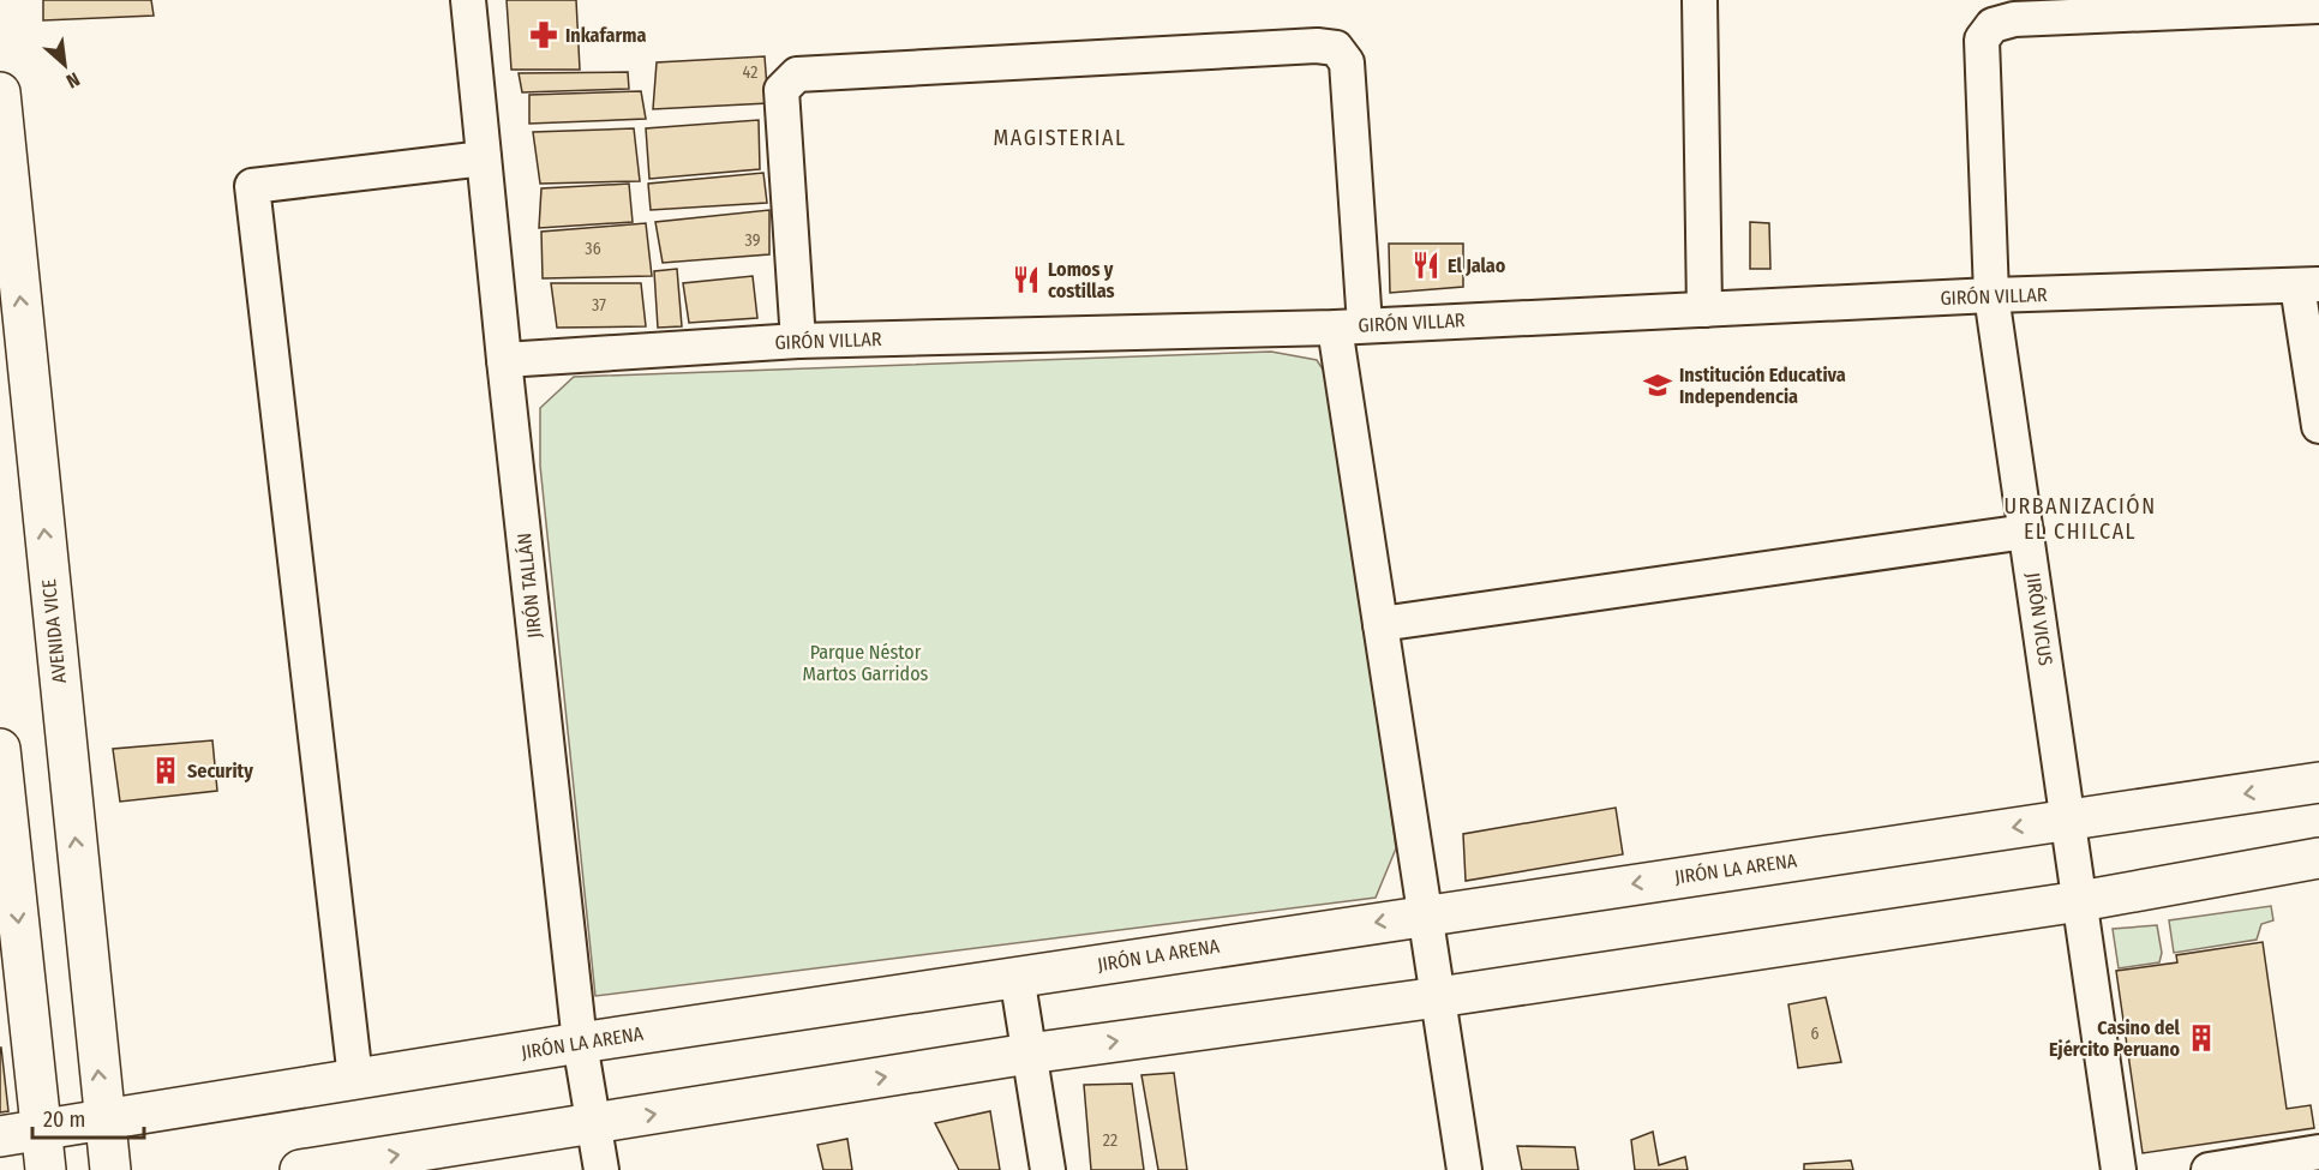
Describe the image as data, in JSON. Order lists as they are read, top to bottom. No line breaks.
{"streets":{"street":["GIRÓN VILLAR","JIRÓN TALLÁN","JIRÓN VICUS","AVENIDA VICE","JIRÓN LA ARENA"]},"crossings":[["GIRÓN VILLAR","JIRÓN TALLÁN"],["GIRÓN VILLAR","JIRÓN VICUS"],["JIRÓN TALLÁN","JIRÓN LA ARENA"],["JIRÓN VICUS","JIRÓN LA ARENA"],["AVENIDA VICE","JIRÓN LA ARENA"]],"districts":["MAGISTERIAL","URBANIZACIÓN EL CHILCAL"],"parks":["Parque Néstor Martos Garridos"],"places":{"pharmacy":["Inkafarma"],"restaurant":["El Jalao","Lomos y costillas"],"school or university":["Institución Educativa Independencia"],"building":["Security","Casino del Ejército Peruano"]},"house_numbers":["42","39","36","37","6","22"],"scale_bar":"20 m","north":"bottom right"}
